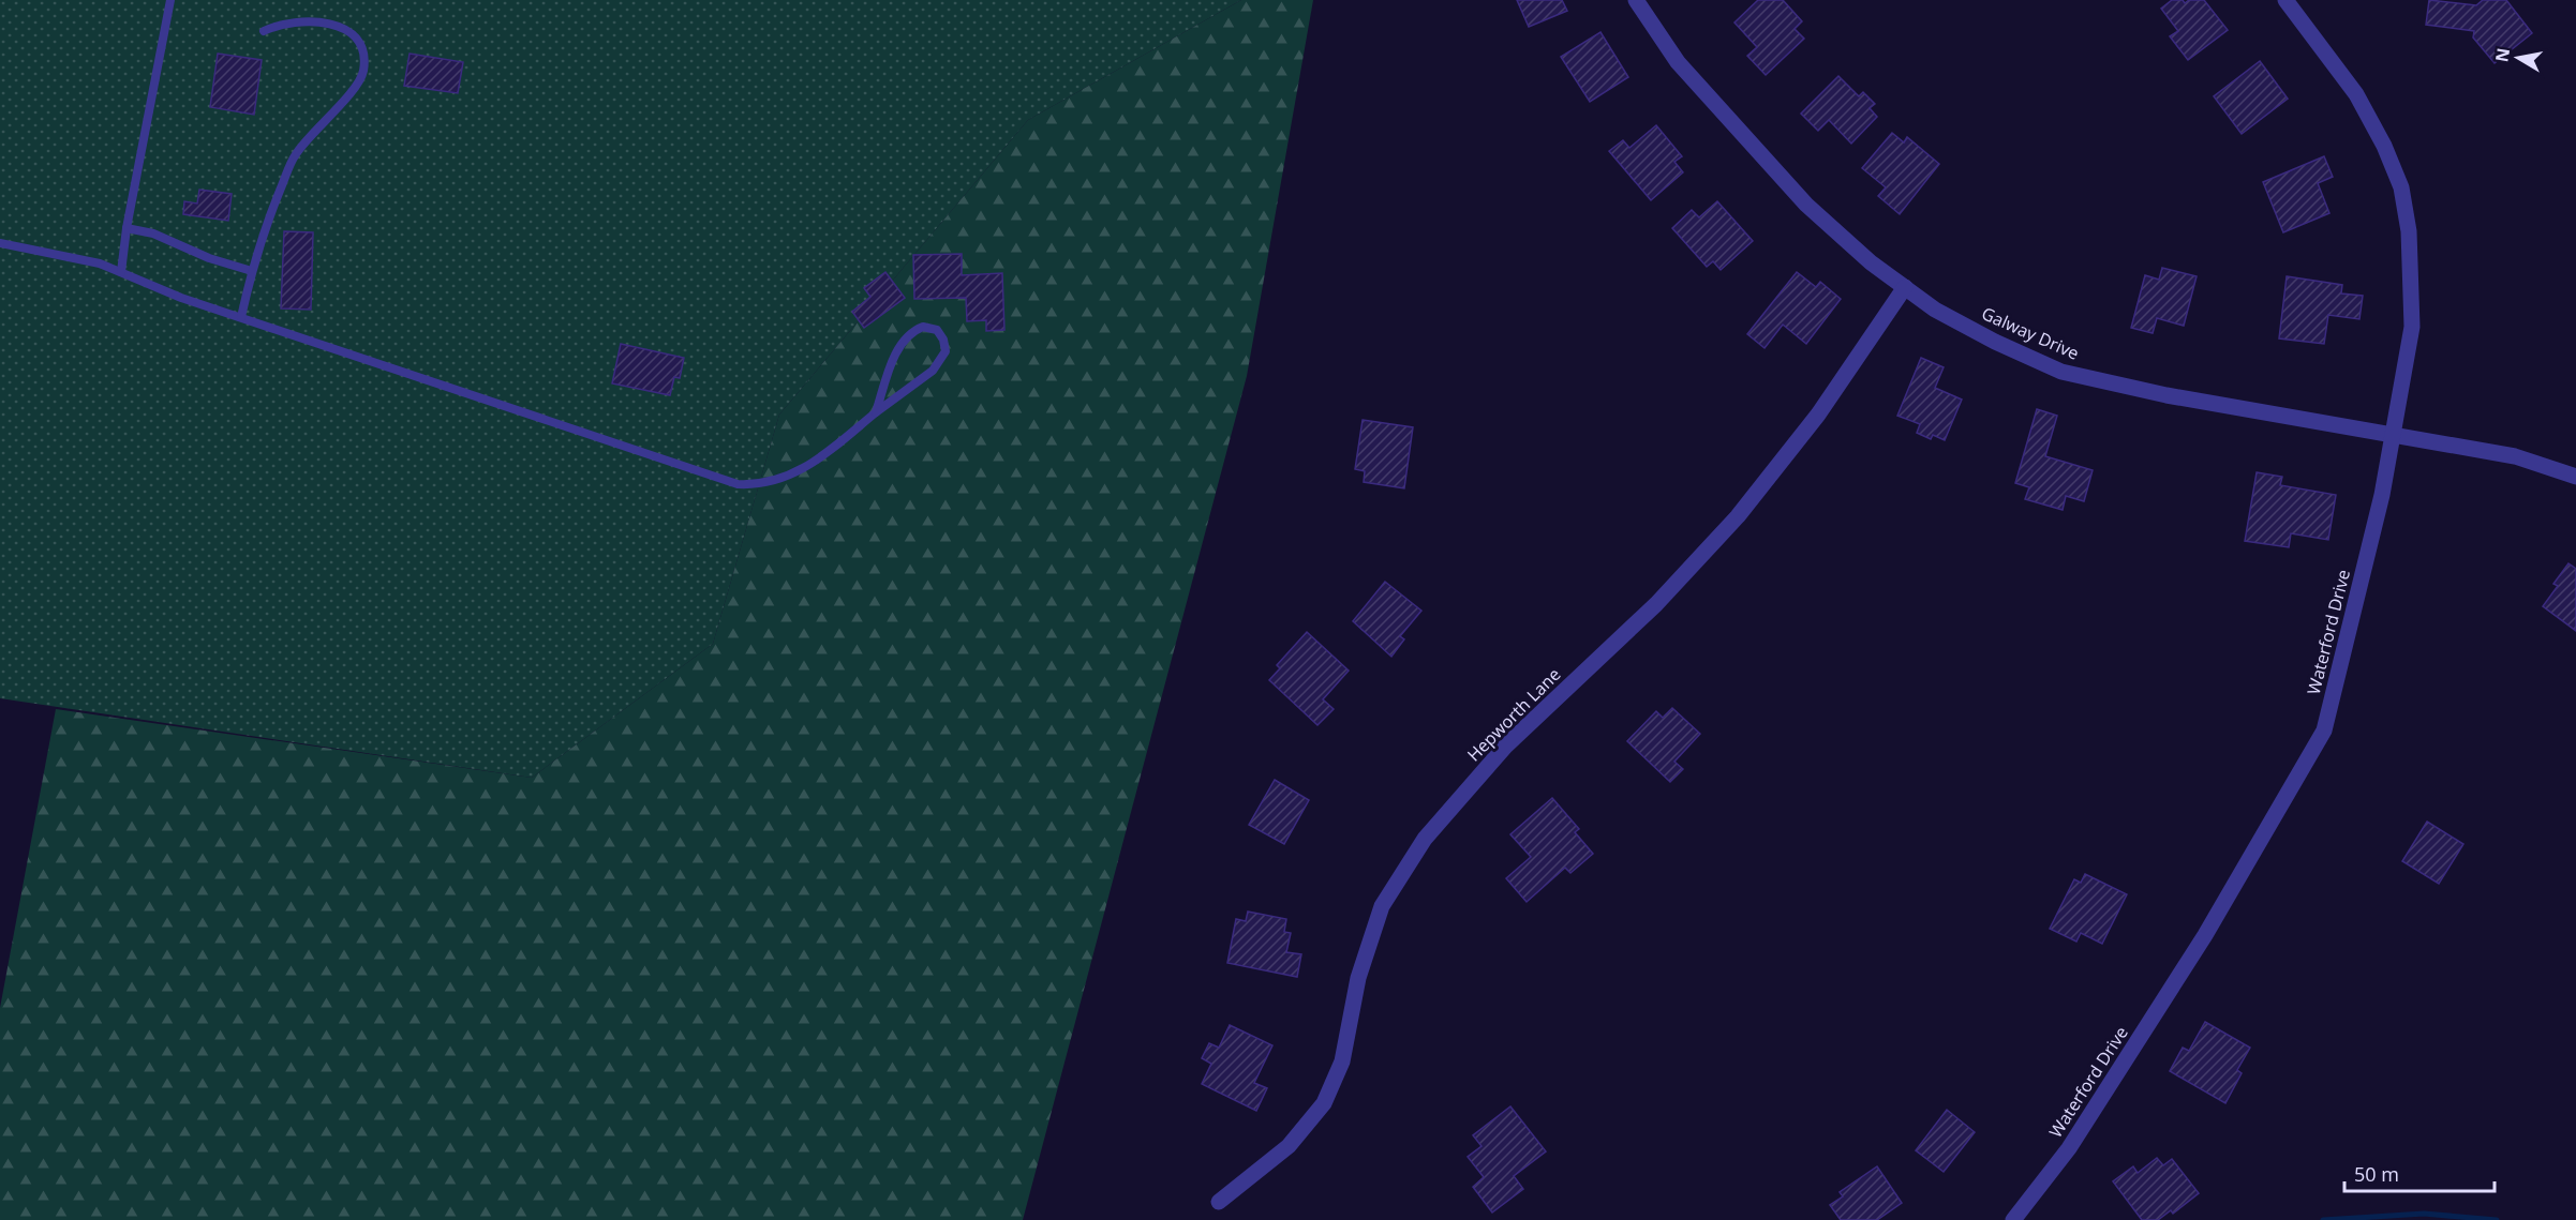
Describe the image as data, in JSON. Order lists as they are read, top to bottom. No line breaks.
{"streets":{"street":["Galway Drive","Waterford Drive","Hepworth Lane"]},"crossings":[["Galway Drive","Waterford Drive"],["Galway Drive","Hepworth Lane"]],"scale_bar":"50 m","north":"left"}
